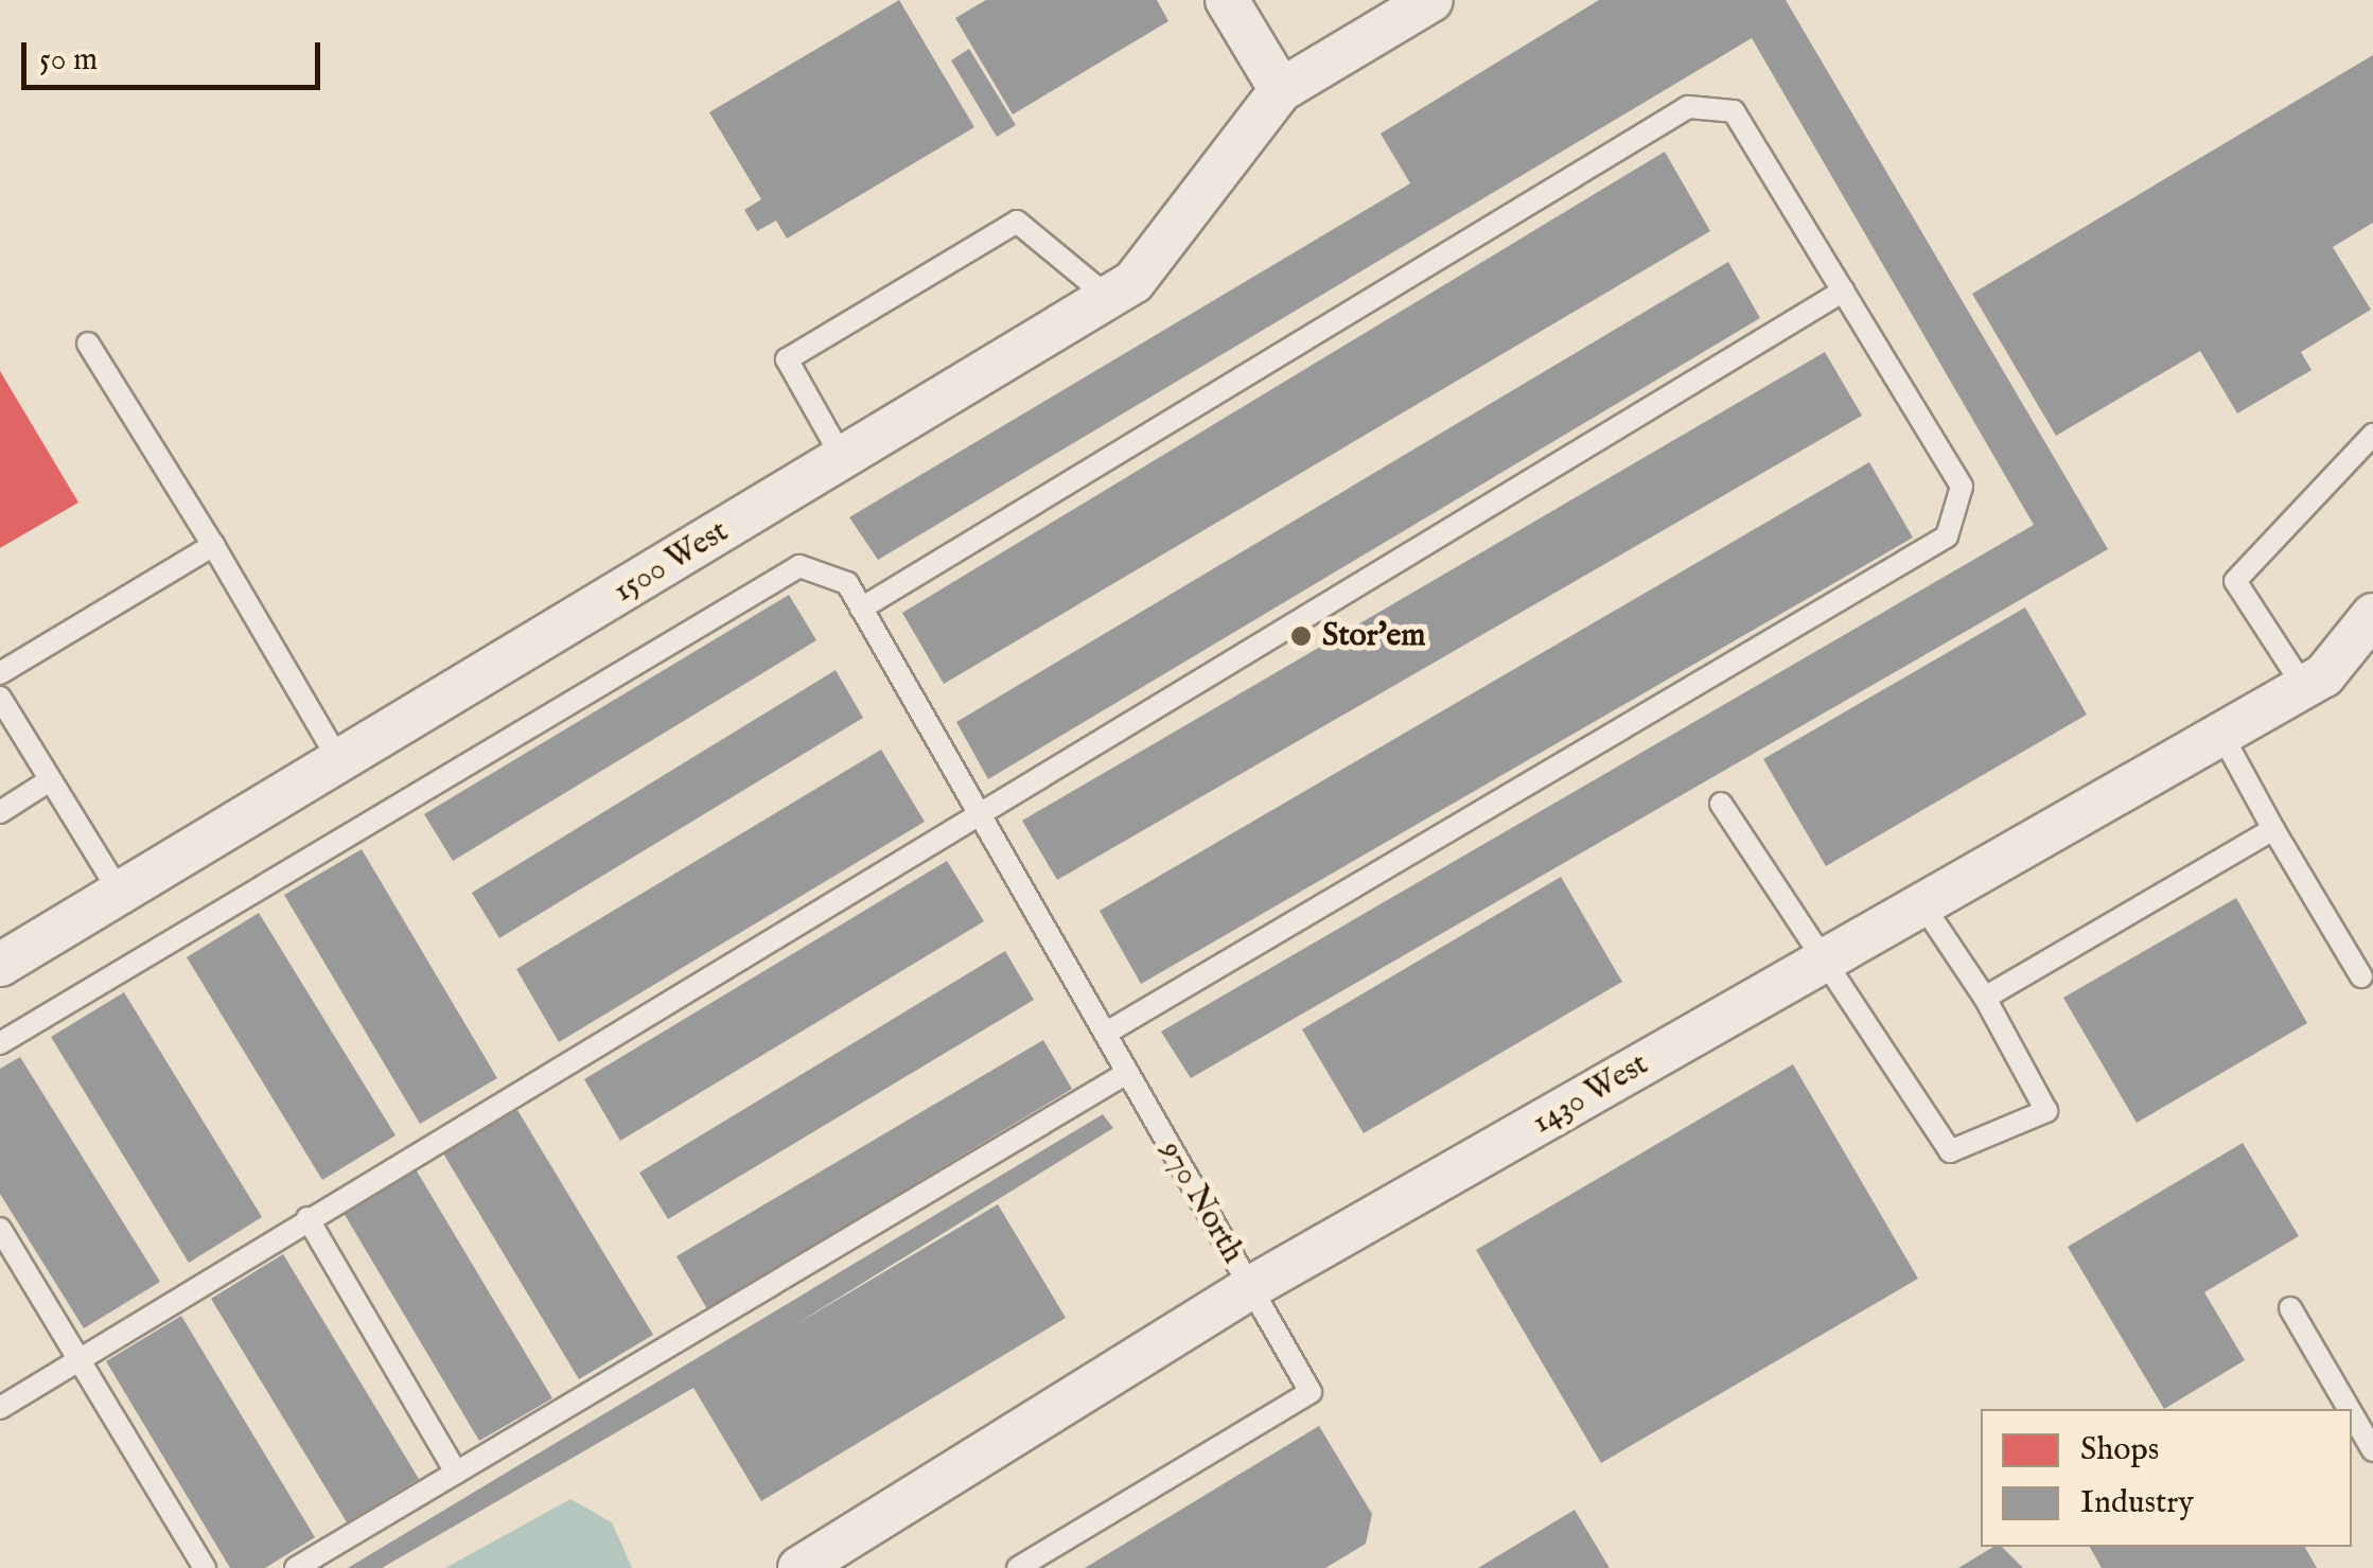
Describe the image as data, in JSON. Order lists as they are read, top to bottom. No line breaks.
{"streets":{"street":["1500 West","1430 West"],"lane":["970 North"]},"crossings":[["1430 West","970 North"]],"places":["Stor'em"],"legend":["Shops","Industry"],"scale_bar":"50 m"}
